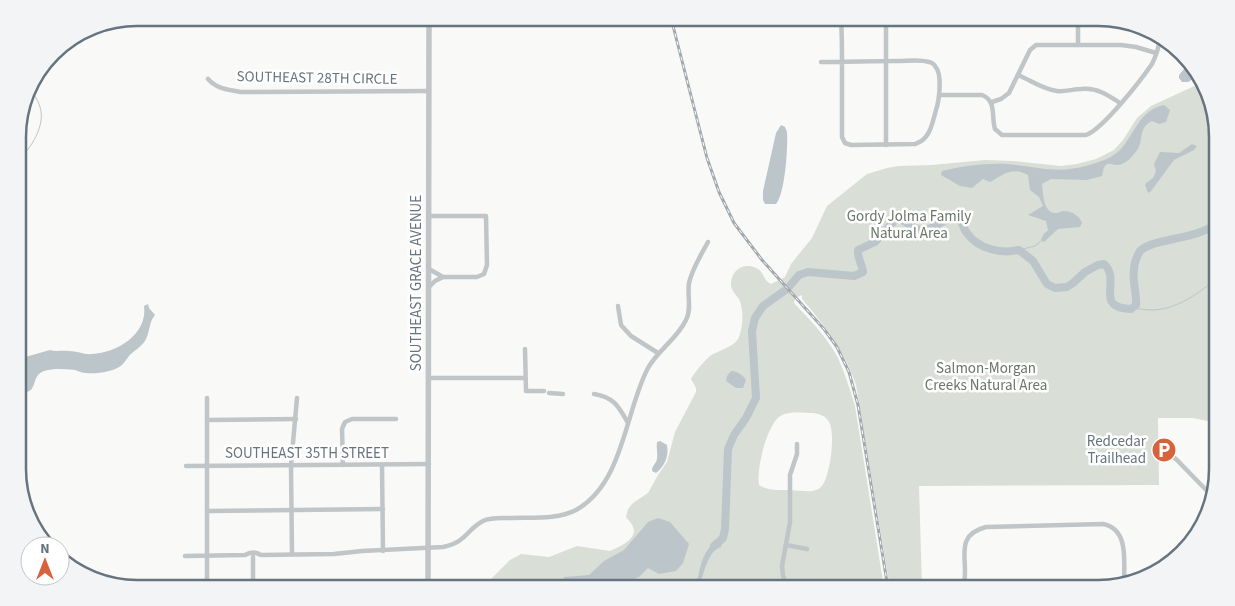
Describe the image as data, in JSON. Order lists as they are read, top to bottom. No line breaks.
{"streets":{"street":["SOUTHEAST 28TH CIRCLE","SOUTHEAST GRACE AVENUE","SOUTHEAST 35TH STREET"]},"crossings":[["SOUTHEAST 28TH CIRCLE","SOUTHEAST GRACE AVENUE"],["SOUTHEAST GRACE AVENUE","SOUTHEAST 35TH STREET"]],"parks":["Gordy Jolma Family Natural Area","Salmon-Morgan Creeks Natural Area"],"places":{"parking":["Redcedar Trailhead"]},"north":"top"}
